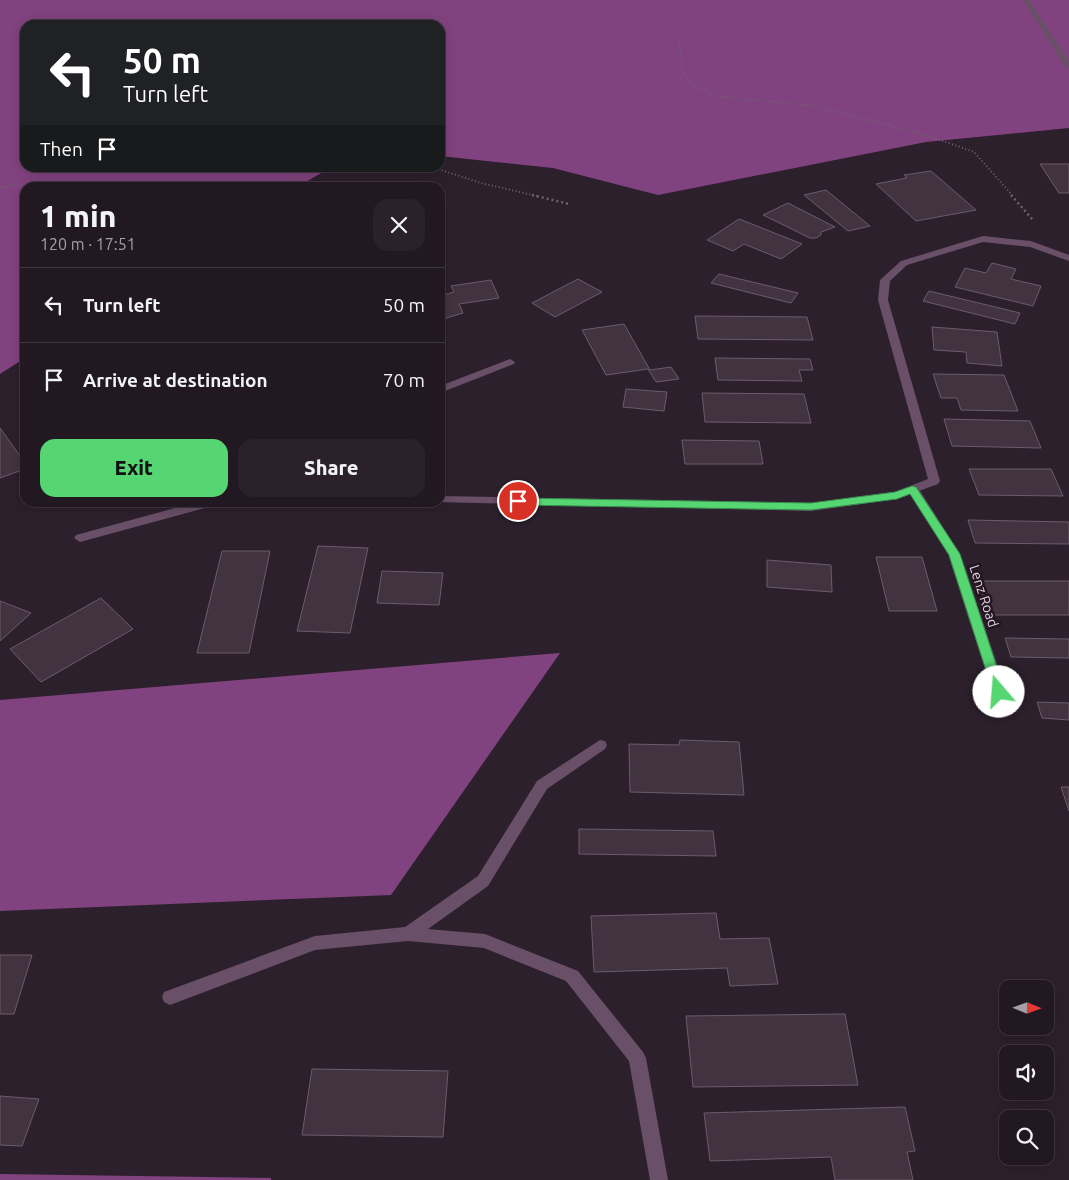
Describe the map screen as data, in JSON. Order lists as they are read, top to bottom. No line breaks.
{"streets":{"street":["Lenz Road"]},"north":"right","page":{"turn":["50 m","Turn left"],"then":"Then","heading":["1 min","120 m · 17:51"],"list":[{"name":"Turn left","value":"50 m"},{"name":"Arrive at destination","value":"70 m"}],"buttons":["Exit","Share"]}}
